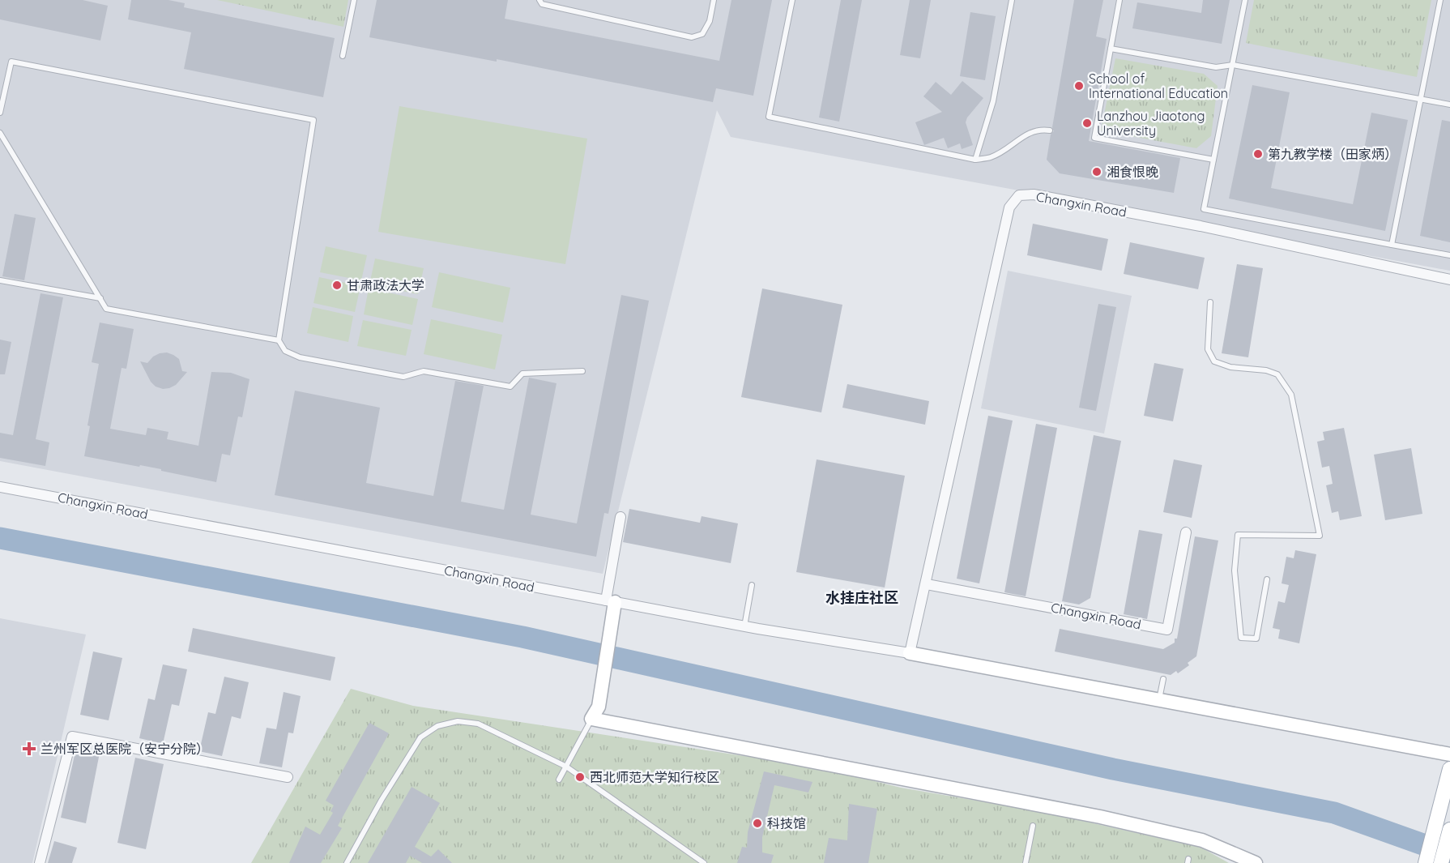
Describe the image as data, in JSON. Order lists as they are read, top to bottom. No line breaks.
{"streets":{"street":["Changxin Road"]},"districts":["水挂庄社区"],"places":{"other":["School of International Education","Lanzhou Jiaotong University","第九教学楼（田家炳）","湘食恨晚","甘肃政法大学","西北师范大学知行校区","科技馆"],"health":["兰州军区总医院（安宁分院）"]}}
